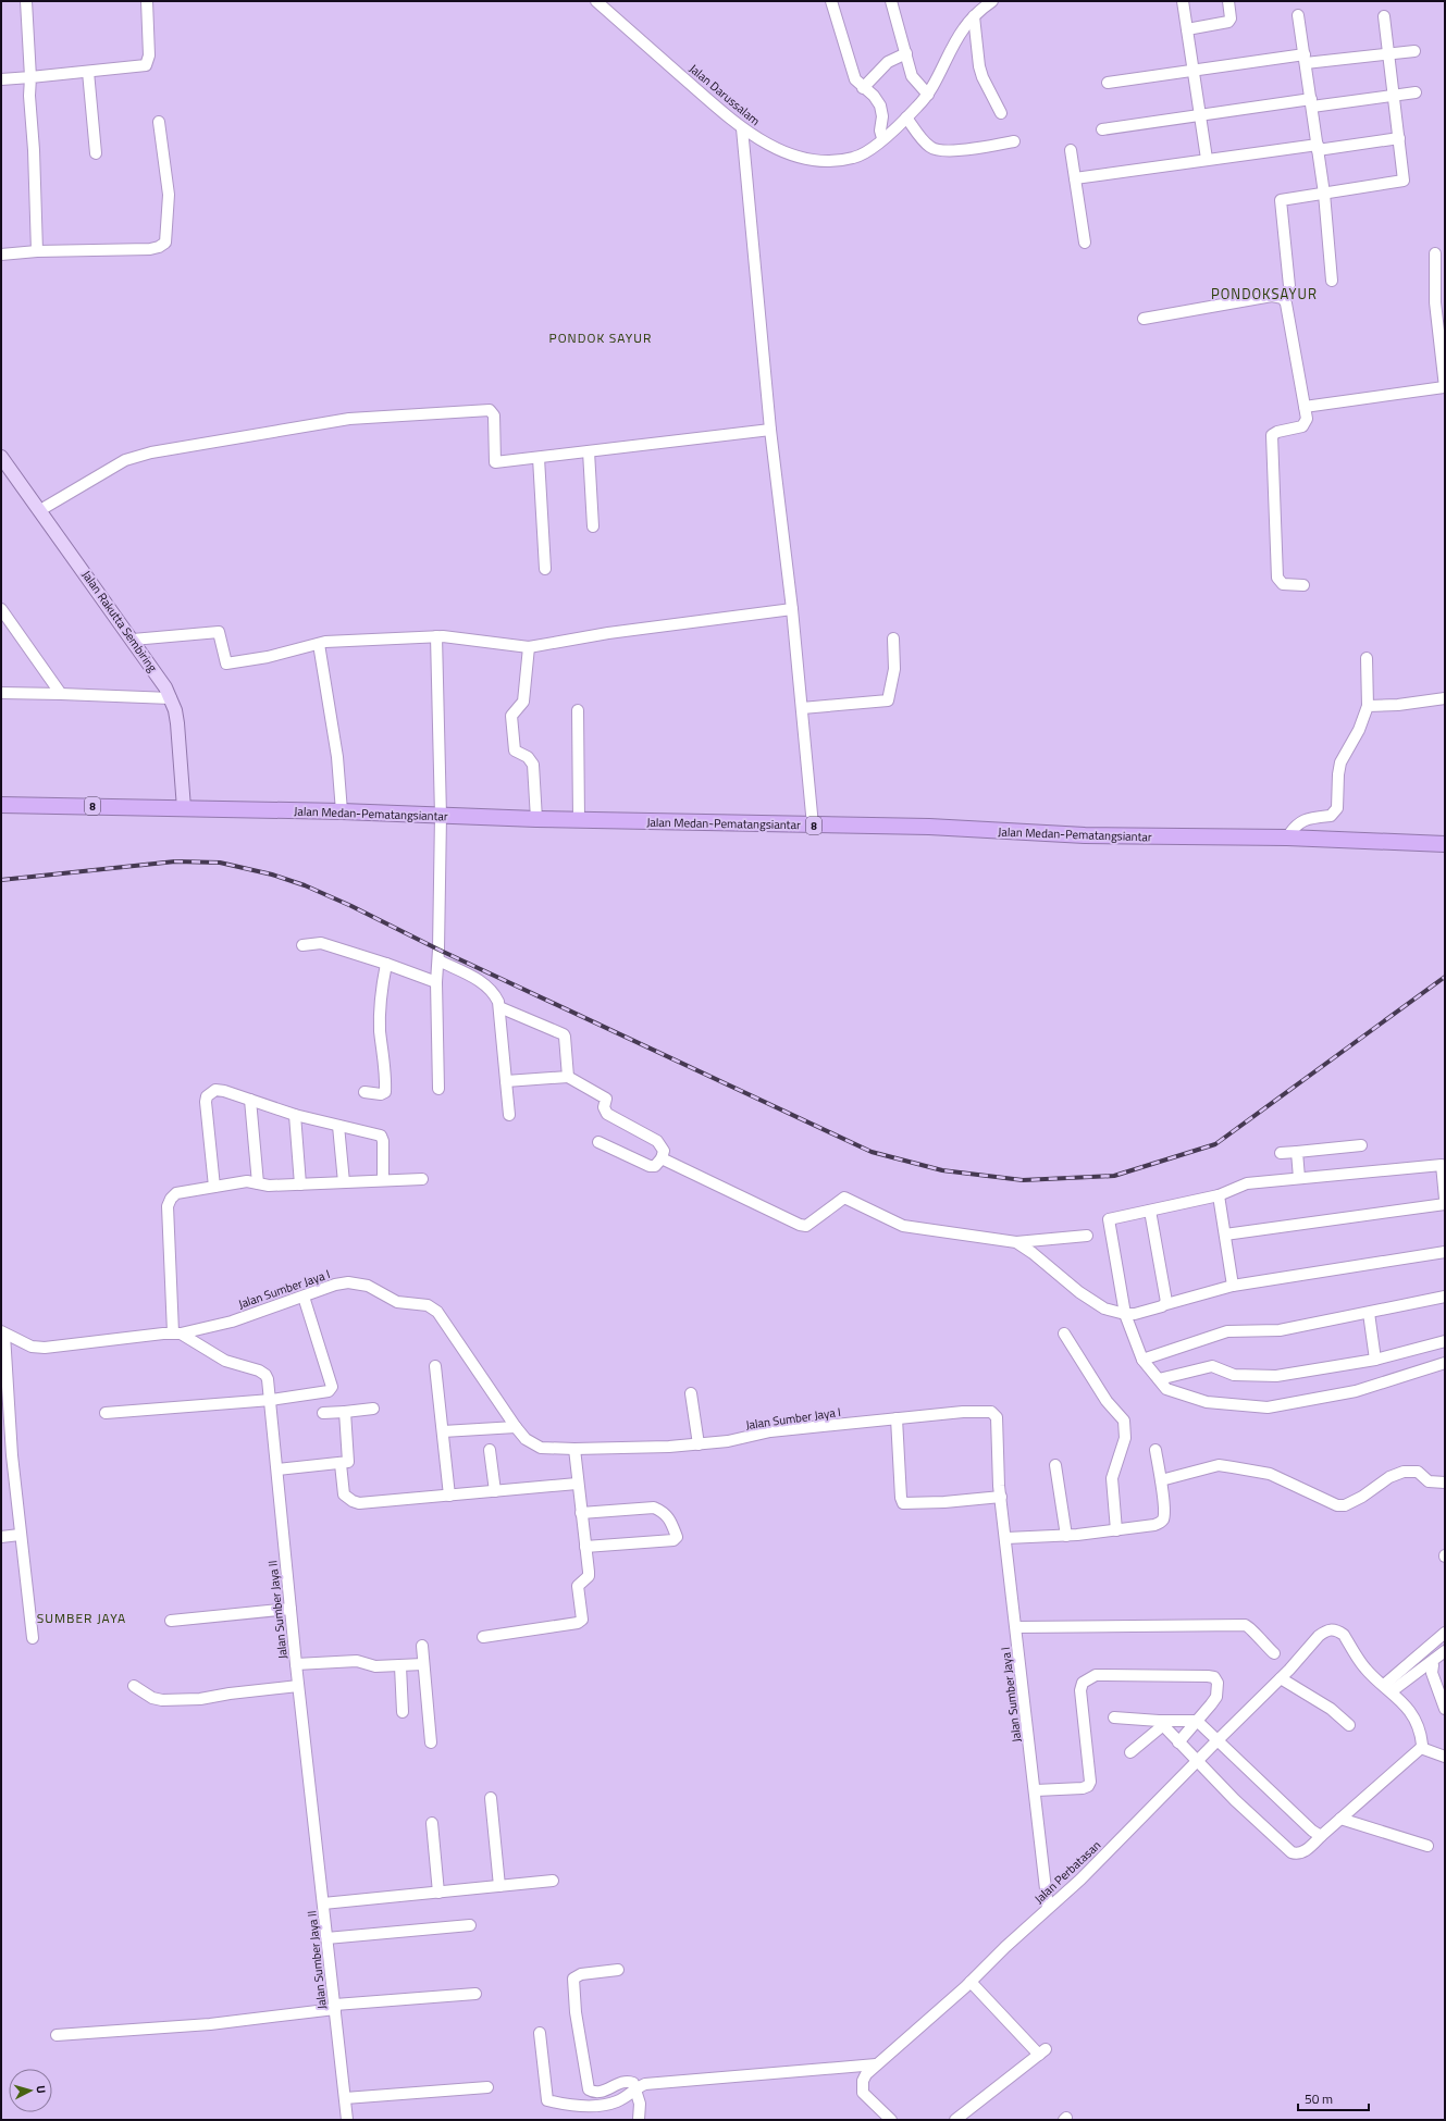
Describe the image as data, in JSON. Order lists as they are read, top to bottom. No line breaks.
{"streets":{"highway":["8","Jalan Medan-Pematangsiantar"],"main road":["Jalan Rakutta Sembiring"],"street":["Jalan Darussalam","Jalan Sumber Jaya I","Jalan Sumber Jaya II","Jalan Perbatasan"]},"crossings":[["Jalan Rakutta Sembiring","Jalan Medan-Pematangsiantar"],["Jalan Sumber Jaya I","Jalan Sumber Jaya II"],["Jalan Sumber Jaya I","Jalan Perbatasan"]],"districts":["PONDOKSAYUR","PONDOK SAYUR","SUMBER JAYA"],"scale_bar":"50 m","north":"right"}
